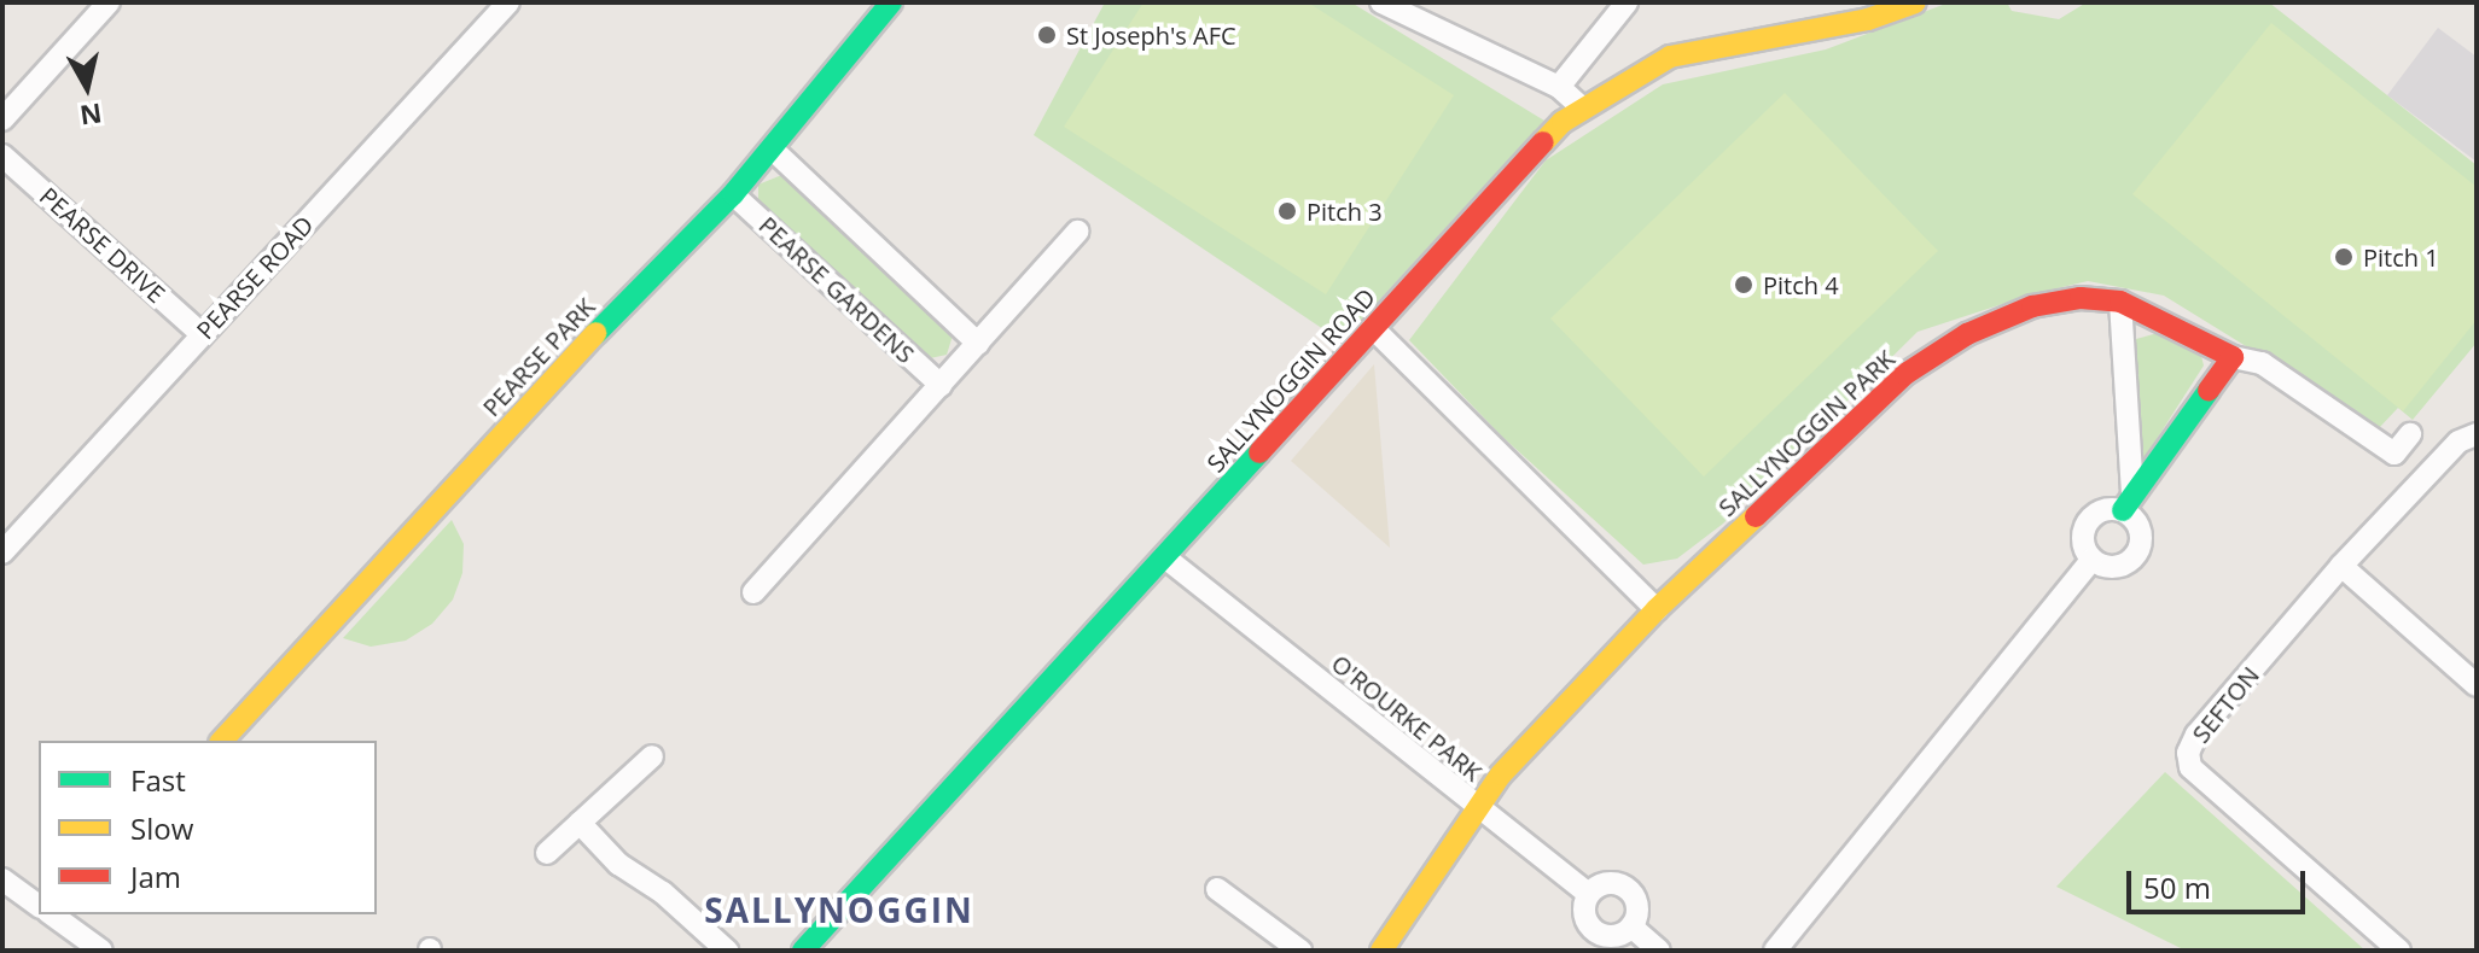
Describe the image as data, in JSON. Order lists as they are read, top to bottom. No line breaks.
{"streets":{"street":["PEARSE DRIVE","PEARSE ROAD","PEARSE GARDENS","PEARSE PARK","SALLYNOGGIN ROAD","SALLYNOGGIN PARK","SEFTON","O'ROURKE PARK"]},"crossings":[["PEARSE DRIVE","PEARSE ROAD"],["PEARSE GARDENS","PEARSE PARK"],["SALLYNOGGIN ROAD","O'ROURKE PARK"],["SALLYNOGGIN PARK","O'ROURKE PARK"]],"districts":["SALLYNOGGIN"],"places":["St Joseph's AFC","Pitch 3","Pitch 1","Pitch 4"],"legend":["Fast","Slow","Jam"],"scale_bar":"50 m","north":"bottom"}
